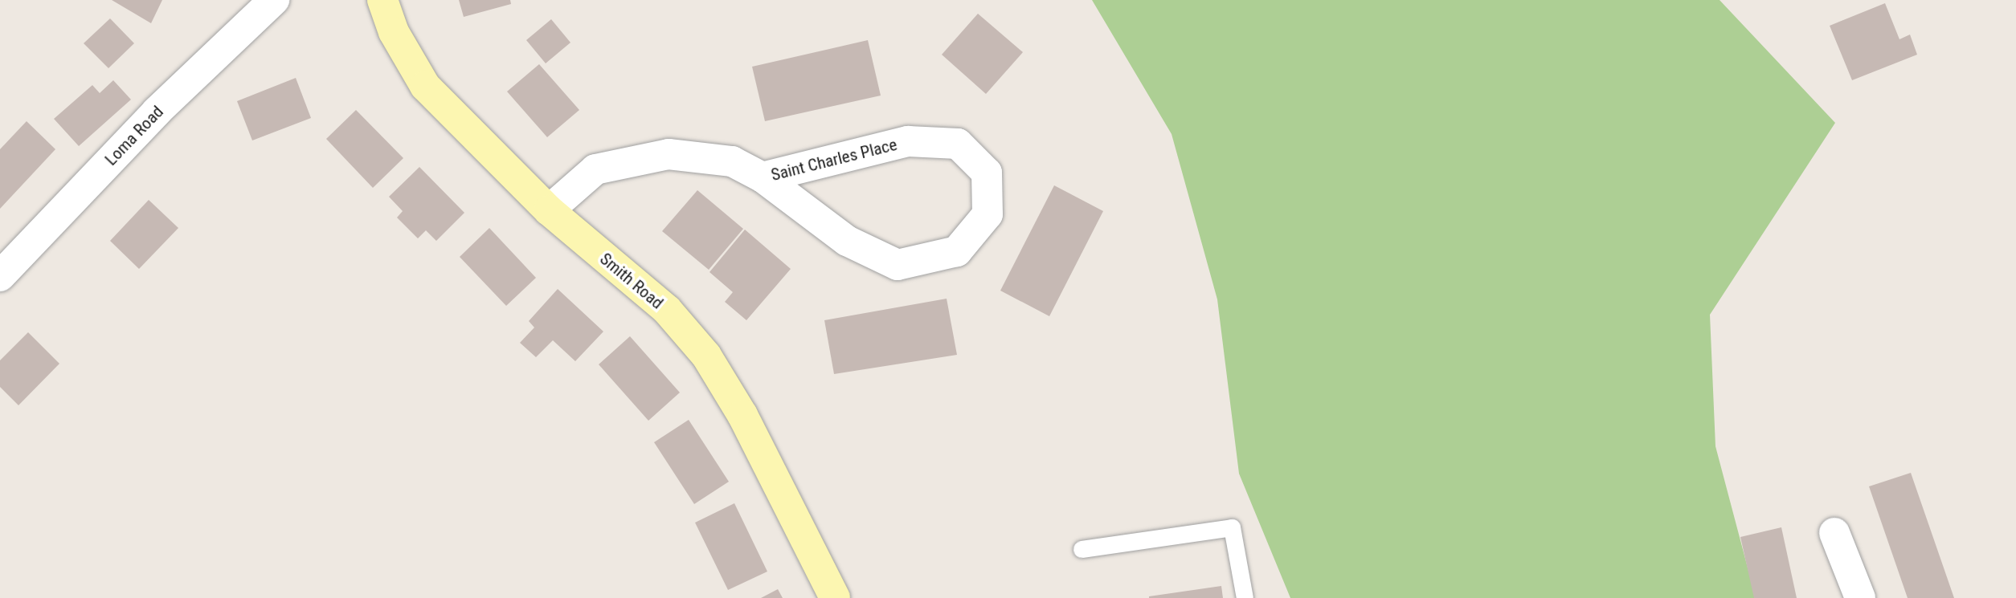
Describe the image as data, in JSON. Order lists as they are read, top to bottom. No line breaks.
{"streets":{"street":["Loma Road","Saint Charles Place","Smith Road"]},"crossings":[["Saint Charles Place","Smith Road"]]}
